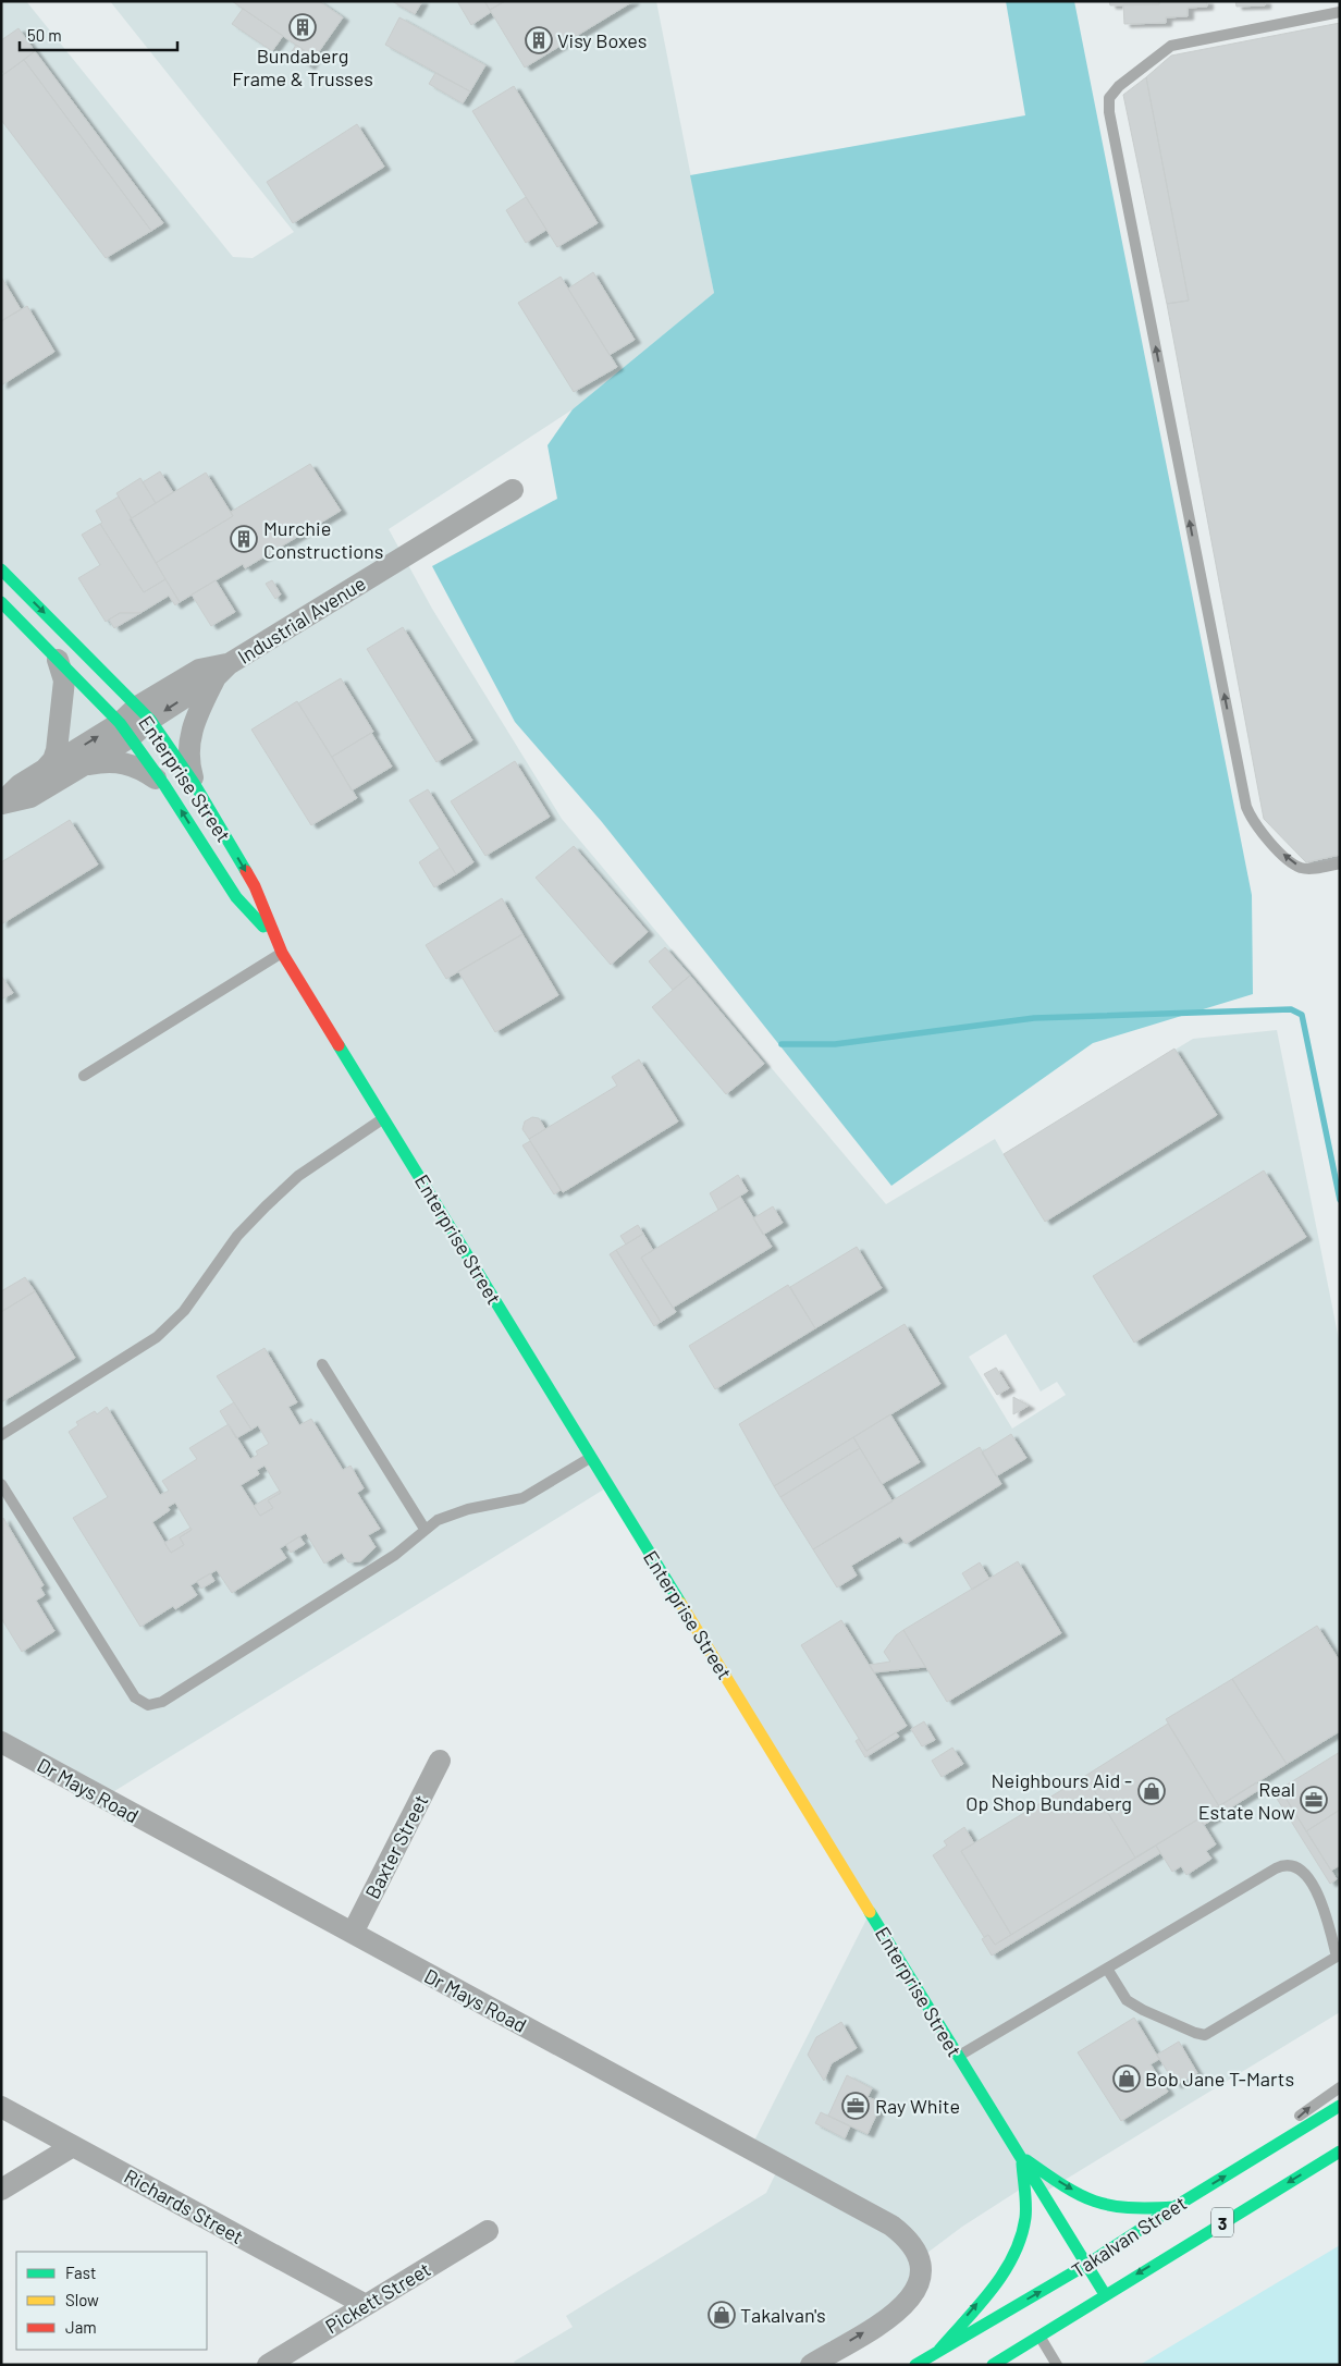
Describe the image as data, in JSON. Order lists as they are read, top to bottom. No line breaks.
{"streets":{"main road":["Enterprise Street","3","Takalvan Street"],"street":["Industrial Avenue","Dr Mays Road","Baxter Street","Richards Street","Pickett Street"]},"crossings":[["Industrial Avenue","Enterprise Street"],["Enterprise Street","Takalvan Street"],["Dr Mays Road","Baxter Street"],["Richards Street","Pickett Street"]],"places":{"building":["Bundaberg Frame & Trusses","Visy Boxes","Murchie Constructions"],"shop":["Neighbours Aid - Op Shop Bundaberg","Bob Jane T-Marts","Takalvan's"],"office":["Real Estate Now","Ray White"]},"legend":["Fast","Slow","Jam"],"scale_bar":"50 m"}
